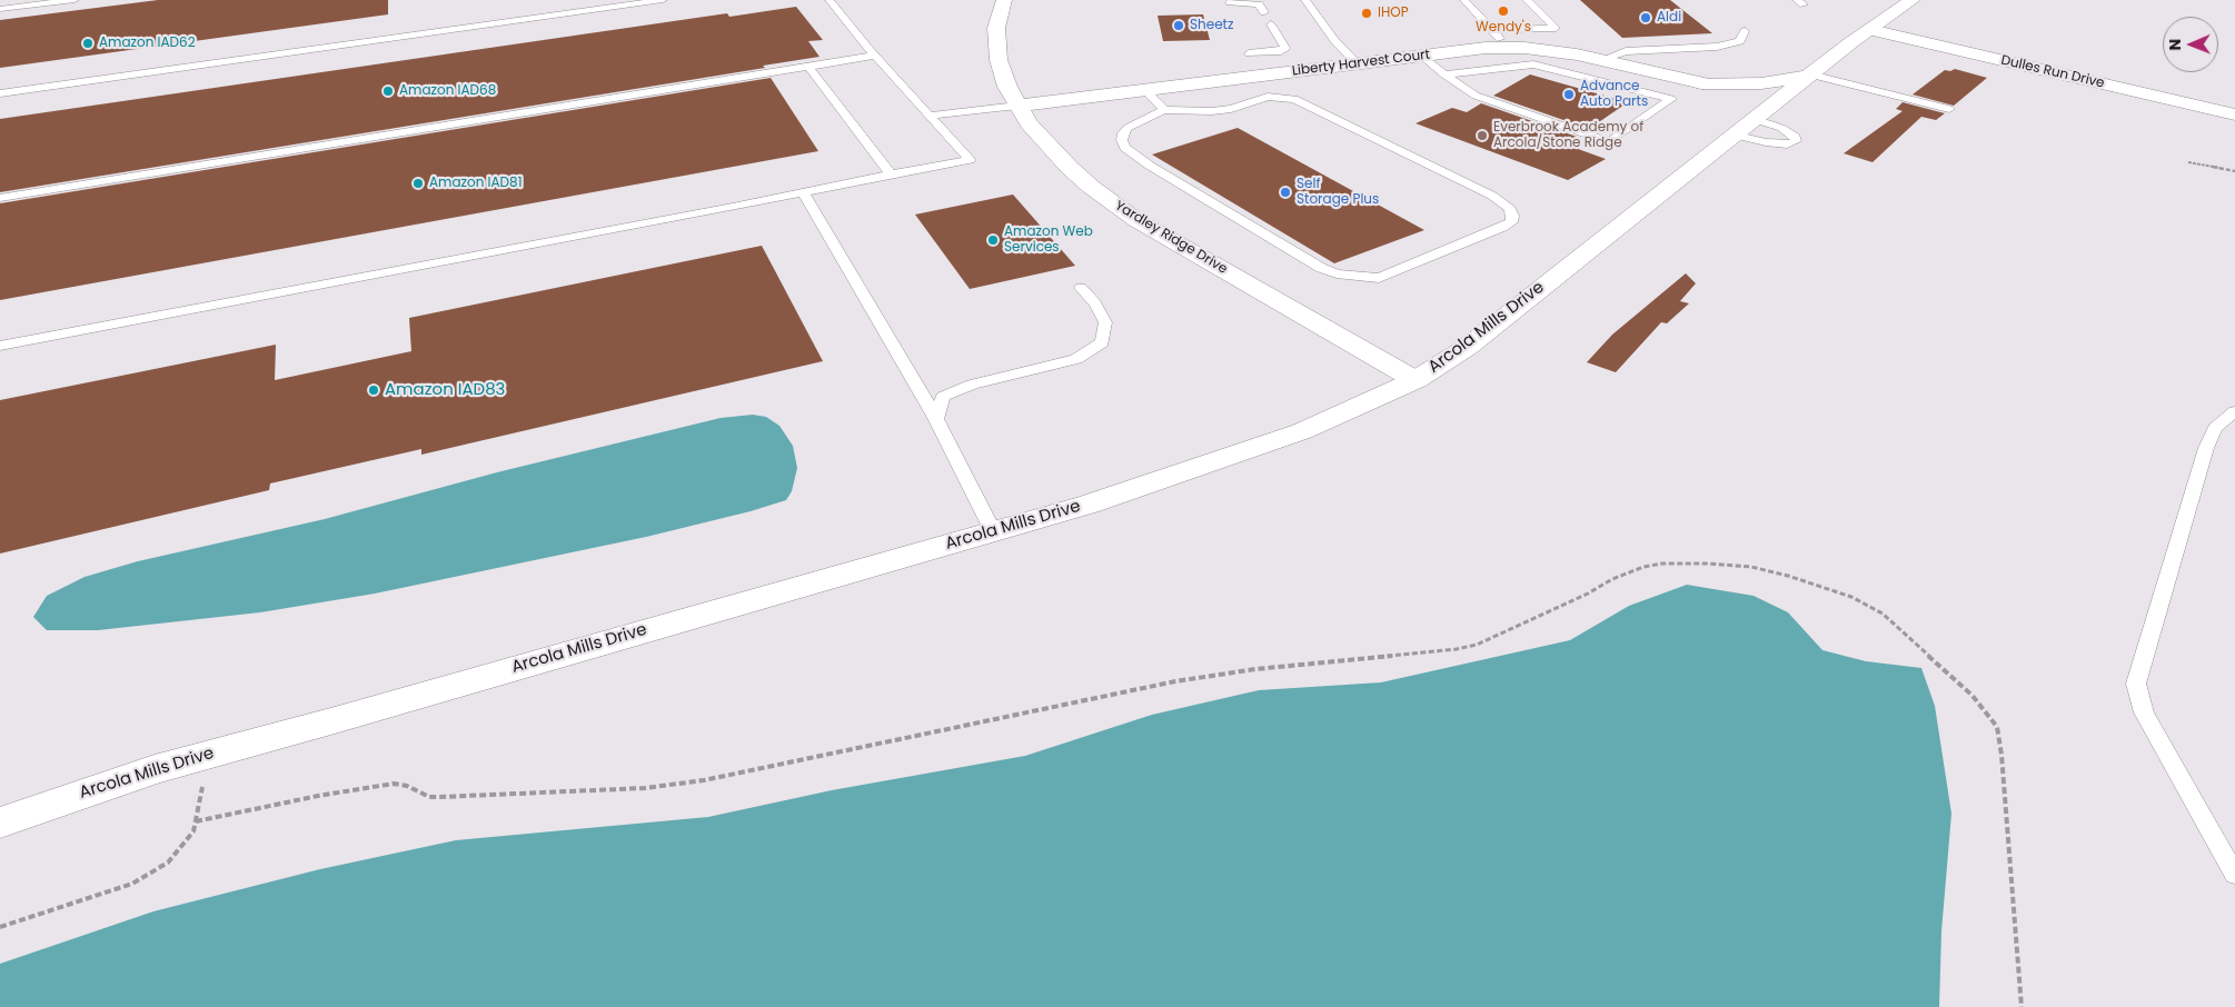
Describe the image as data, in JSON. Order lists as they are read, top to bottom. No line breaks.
{"streets":{"street":["Liberty Harvest Court","Dulles Run Drive","Yardley Ridge Drive","Arcola Mills Drive"]},"crossings":[["Liberty Harvest Court","Yardley Ridge Drive"],["Dulles Run Drive","Arcola Mills Drive"],["Yardley Ridge Drive","Arcola Mills Drive"]],"places":["Wendy's","IHOP","Aldi","Sheetz","Amazon IAD62","Amazon IAD68","Advance Auto Parts","Everbrook Academy of Arcola/Stone Ridge","Amazon IAD81","Self Storage Plus","Amazon Web Services","Amazon IAD83"],"north":"left"}
